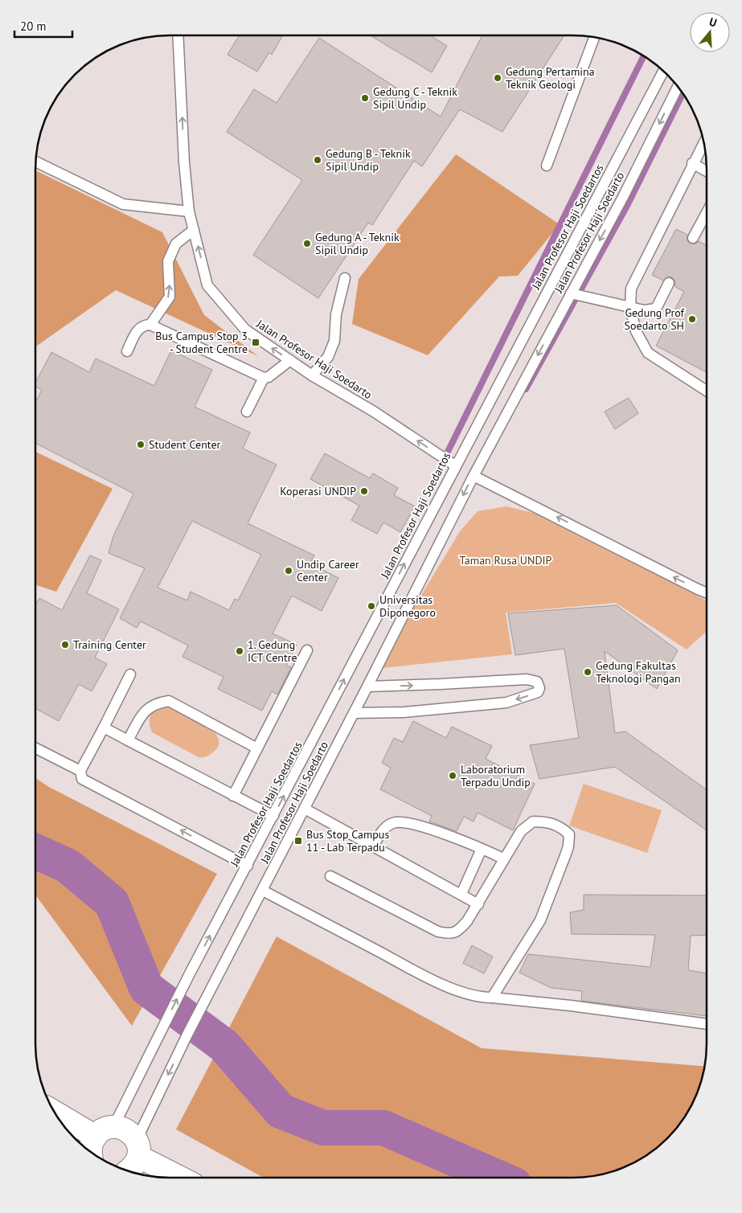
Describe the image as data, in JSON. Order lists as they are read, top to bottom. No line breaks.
{"streets":{"lane":["Jalan Profesor Haji Soedartos","Jalan Profesor Haji Soedarto"]},"crossings":[["Jalan Profesor Haji Soedartos","Jalan Profesor Haji Soedarto"]],"one_way":["Jalan Profesor Haji Soedartos"],"parks":["Taman Rusa UNDIP"],"places":{"other":["Gedung Pertamina Teknik Geologi","Gedung C - Teknik Sipil Undip","Gedung B - Teknik Sipil Undip","Gedung A - Teknik Sipil Undip","Gedung Prof Soedarto SH","Student Center","Koperasi UNDIP","Undip Career Center","Universitas Diponegoro","Training Center","1. Gedung ICT Centre","Gedung Fakultas Teknologi Pangan","Laboratorium Terpadu Undip"],"transit":["Bus Campus Stop 3 - Student Centre","Bus Stop Campus 11 - Lab Terpadu"]},"scale_bar":"20 m","north":"top"}
